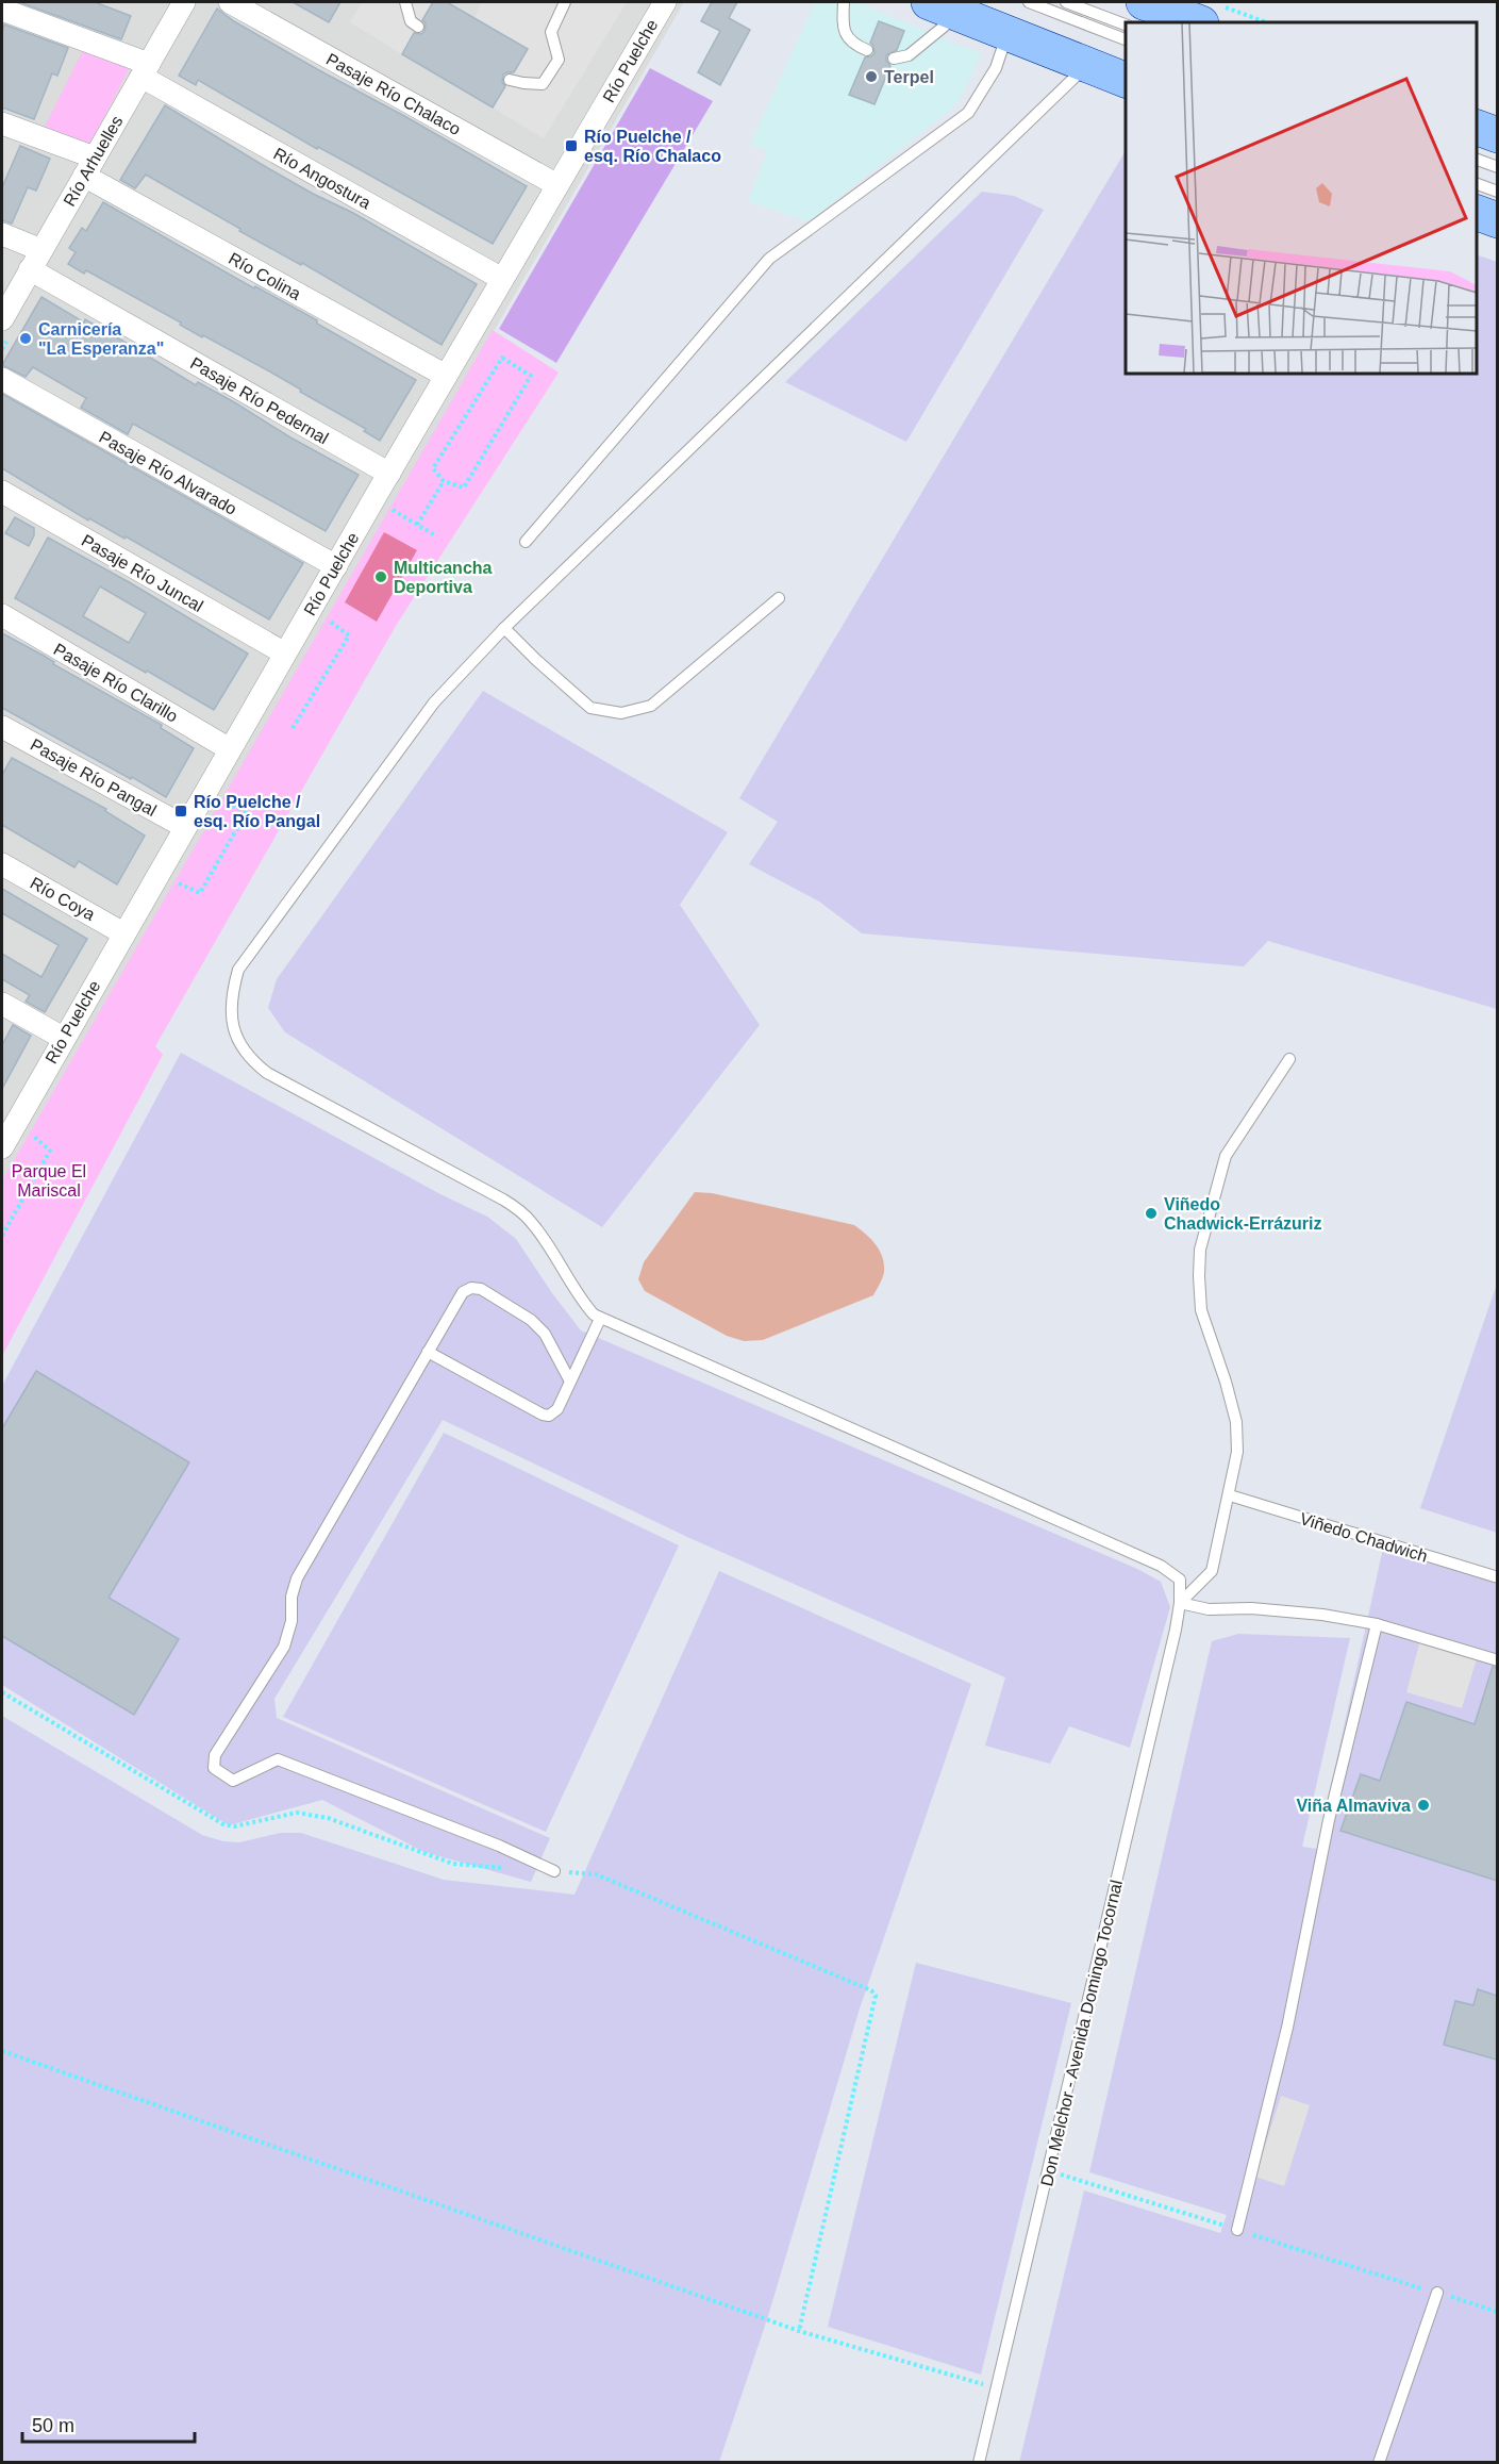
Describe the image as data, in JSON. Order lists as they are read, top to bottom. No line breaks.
{"streets":{"street":["Río Puelche","Pasaje Río Chalaco","Río Arhuelles","Río Angostura","Río Colina","Pasaje Río Pedernal","Pasaje Río Alvarado","Pasaje Río Juncal","Pasaje Río Clarillo","Pasaje Río Pangal","Río Coya"],"lane":["Viñedo Chadwich","Don Melchor - Avenida Domingo Tocornal"]},"crossings":[["Río Puelche","Pasaje Río Chalaco"],["Río Puelche","Río Angostura"],["Río Puelche","Río Colina"],["Río Puelche","Pasaje Río Pedernal"],["Río Puelche","Pasaje Río Alvarado"],["Río Puelche","Pasaje Río Juncal"],["Río Puelche","Pasaje Río Clarillo"],["Río Puelche","Pasaje Río Pangal"],["Río Puelche","Río Coya"],["Río Arhuelles","Río Angostura"],["Río Arhuelles","Río Colina"],["Río Arhuelles","Pasaje Río Pedernal"]],"parks":["Parque El Mariscal"],"places":{"other":["Terpel","Carnicería \"La Esperanza\"","Multicancha Deportiva","Viñedo Chadwick-Errázuriz","Viña Almaviva"],"transit":["Río Puelche / esq. Río Chalaco","Río Puelche / esq. Río Pangal"]},"scale_bar":"50 m"}
